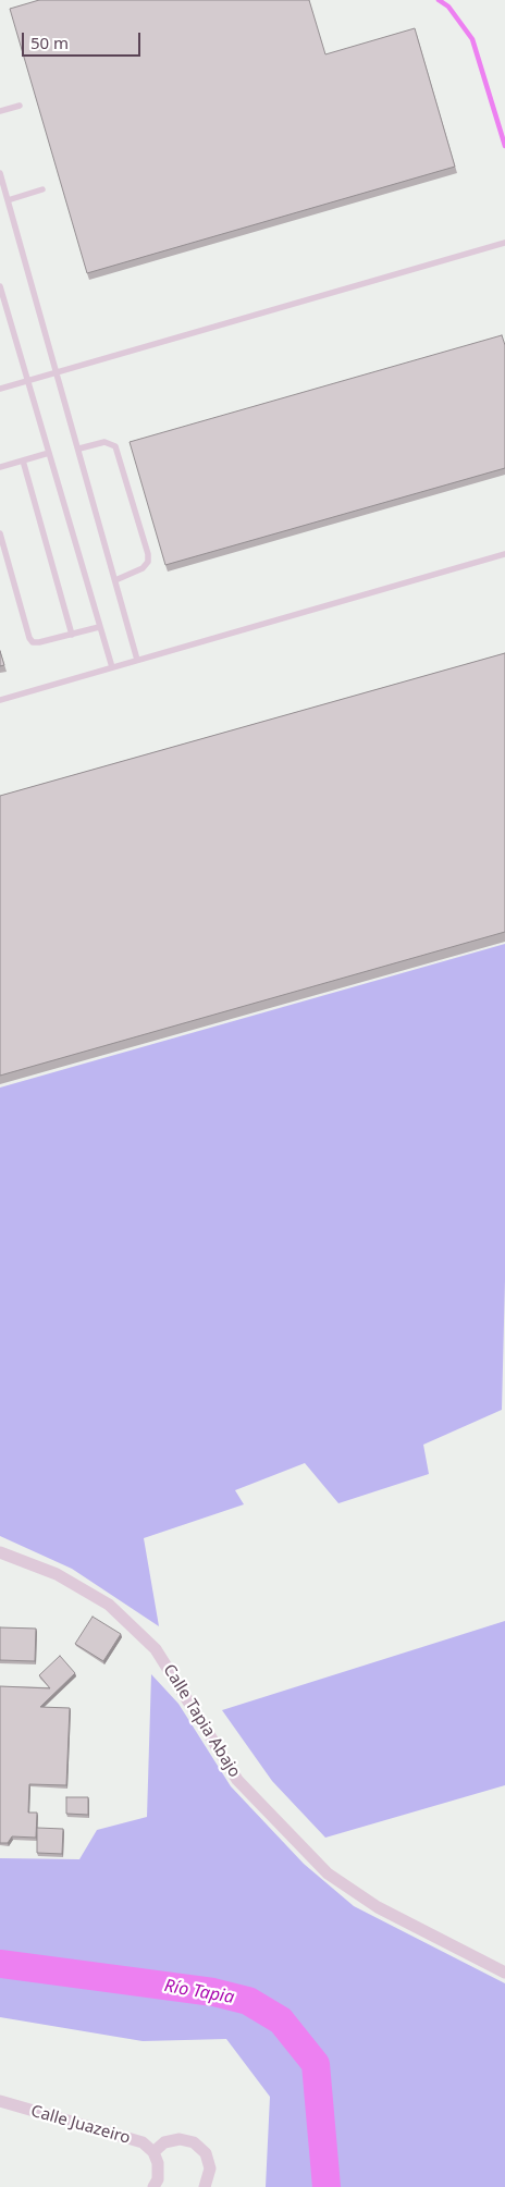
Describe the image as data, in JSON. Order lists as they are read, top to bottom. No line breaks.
{"streets":{"street":["Calle Tapia Abajo","Calle Juazeiro"]},"water":["Río Tapia"],"scale_bar":"50 m"}
